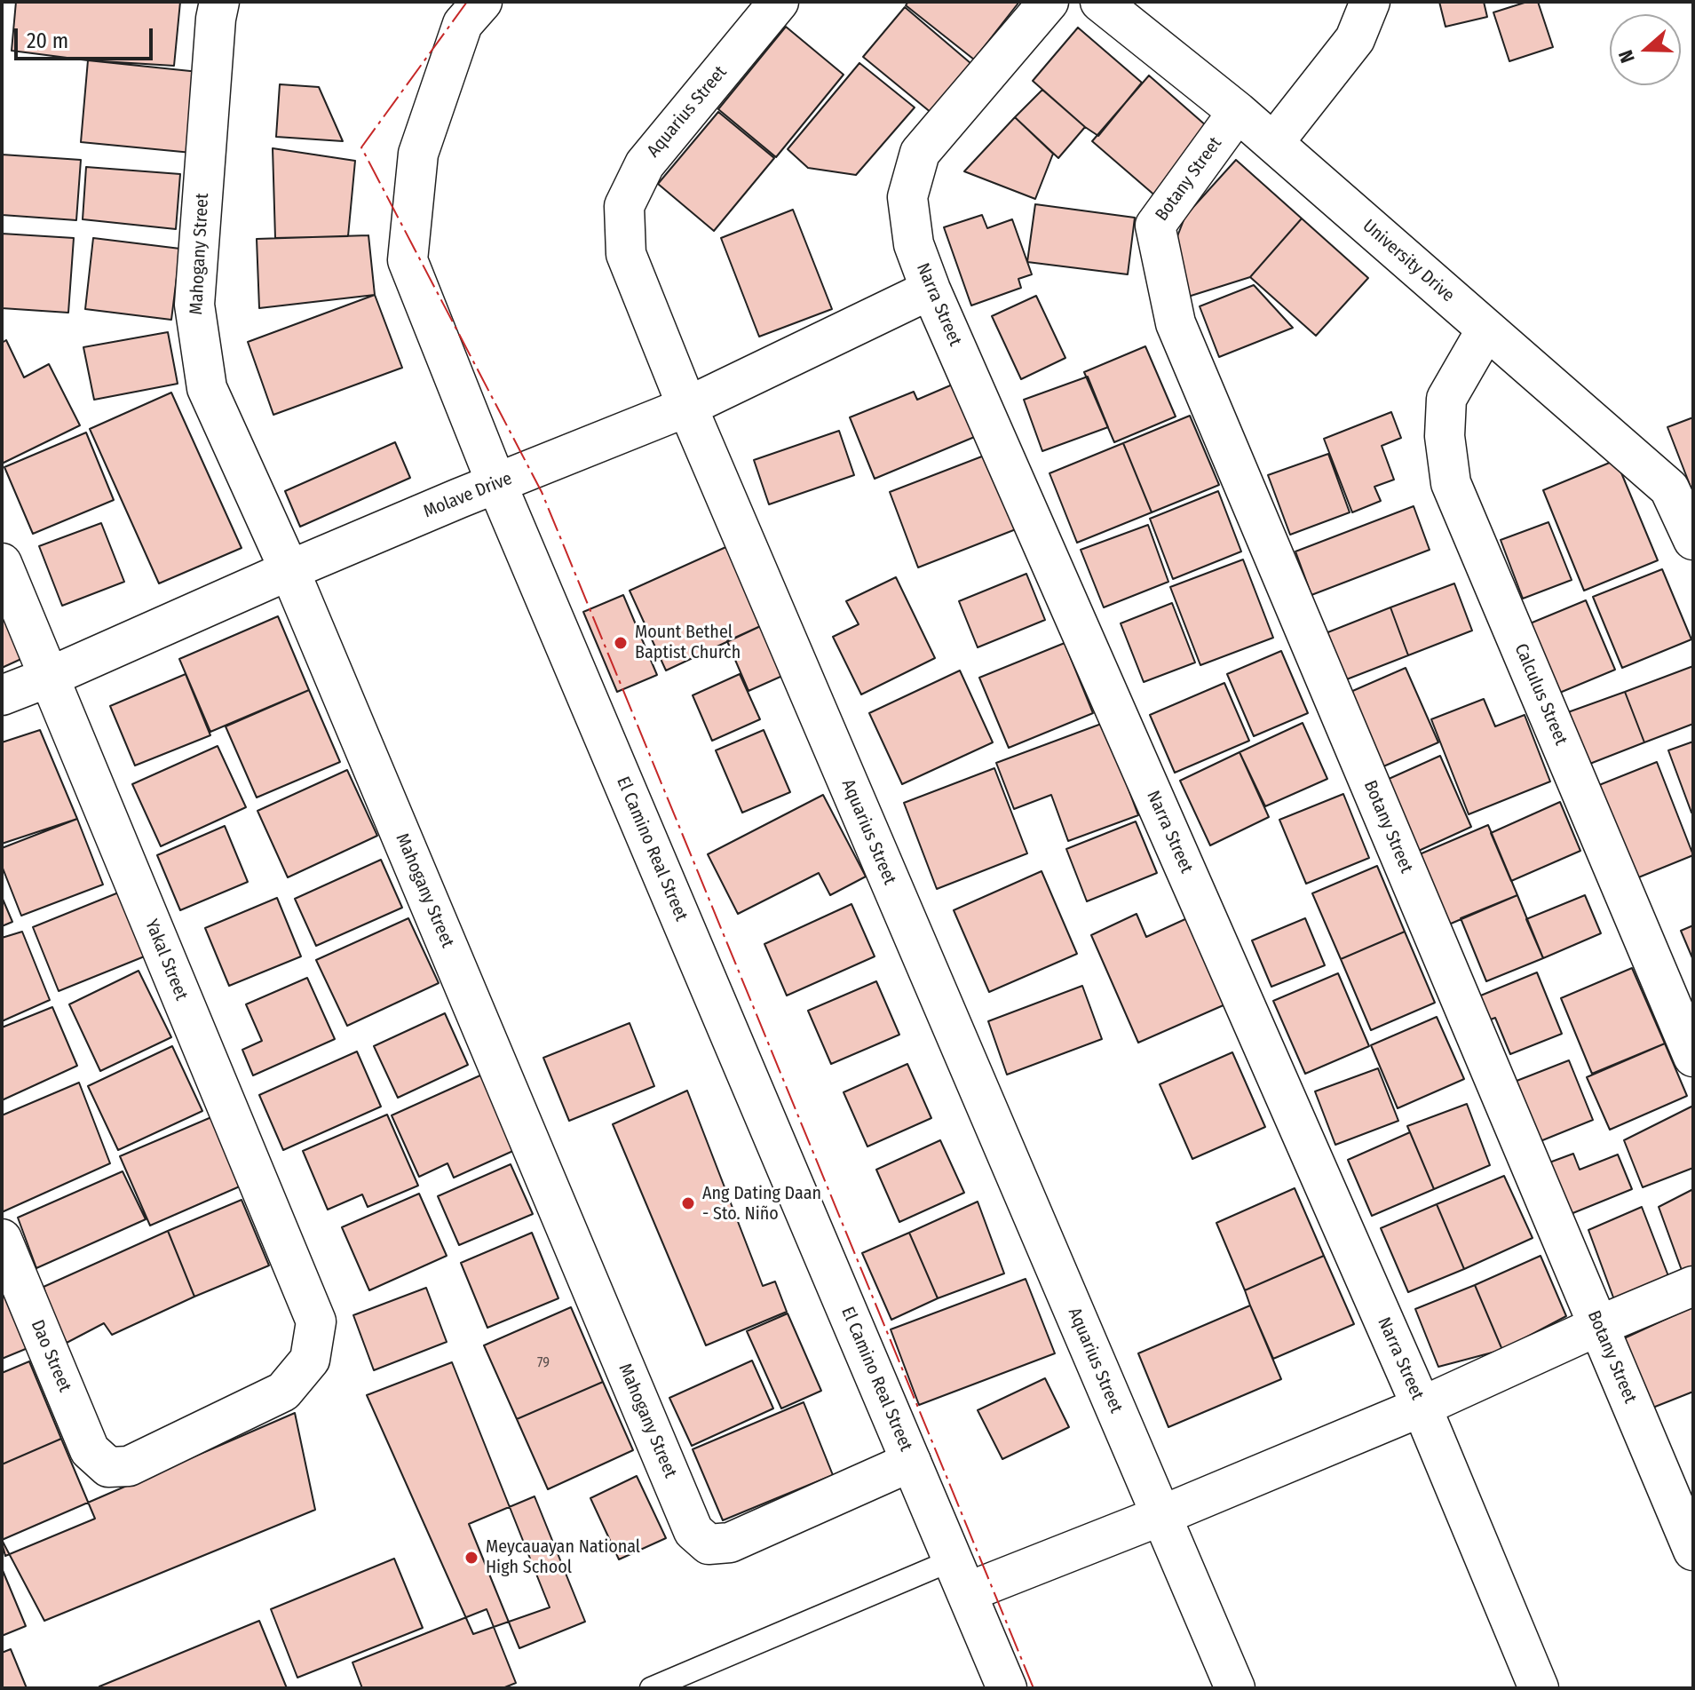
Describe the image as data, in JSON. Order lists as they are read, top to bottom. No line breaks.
{"streets":{"street":["Aquarius Street","Botany Street","Mahogany Street","University Drive","Narra Street","Molave Drive","Calculus Street","El Camino Real Street","Yakal Street","Dao Street"]},"crossings":[["Aquarius Street","Molave Drive"],["Botany Street","University Drive"],["Mahogany Street","Molave Drive"],["Mahogany Street","El Camino Real Street"],["University Drive","Calculus Street"],["Narra Street","Molave Drive"],["Molave Drive","El Camino Real Street"],["Molave Drive","Yakal Street"],["Yakal Street","Dao Street"]],"places":["Mount Bethel Baptist Church","Ang Dating Daan - Sto. Niño","Meycauayan National High School"],"house_numbers":["79"],"scale_bar":"20 m","north":"left"}
